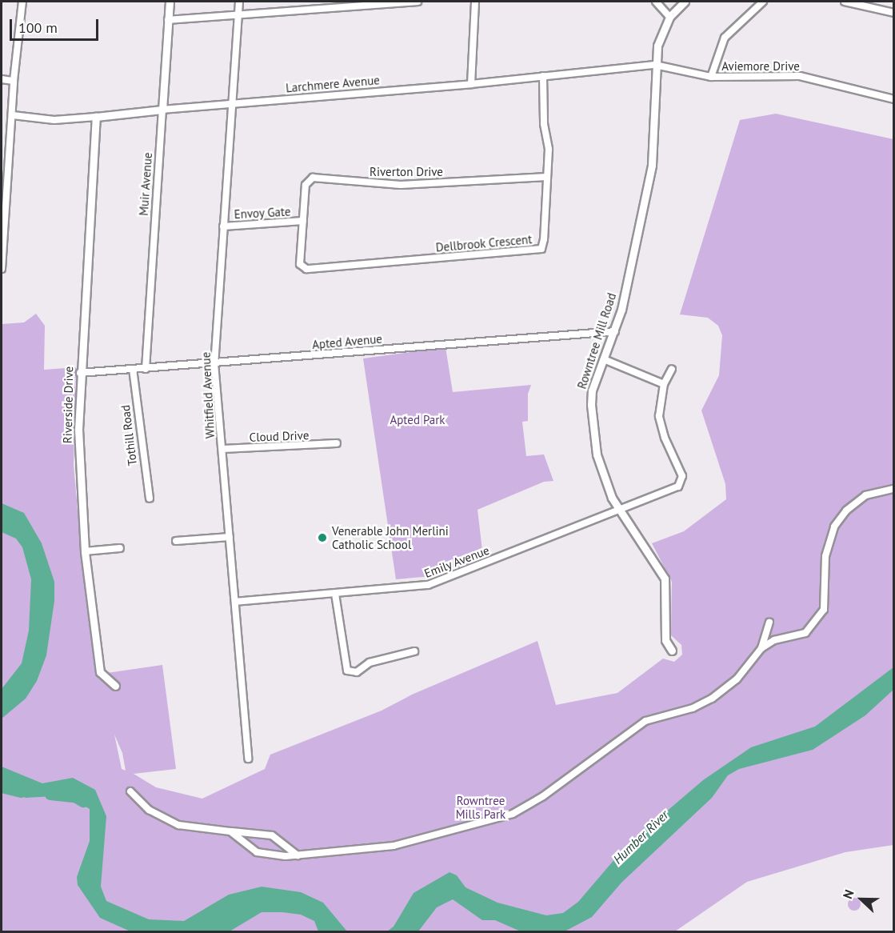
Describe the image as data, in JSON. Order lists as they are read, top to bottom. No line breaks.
{"streets":{"street":["Aviemore Drive","Larchmere Avenue","Riverton Drive","Muir Avenue","Envoy Gate","Dellbrook Crescent","Rowntree Mill Road","Apted Avenue","Whitfield Avenue","Riverside Drive","Tothill Road","Cloud Drive","Emily Avenue"]},"crossings":[["Aviemore Drive","Larchmere Avenue"],["Aviemore Drive","Rowntree Mill Road"],["Larchmere Avenue","Muir Avenue"],["Larchmere Avenue","Dellbrook Crescent"],["Larchmere Avenue","Rowntree Mill Road"],["Larchmere Avenue","Whitfield Avenue"],["Larchmere Avenue","Riverside Drive"],["Riverton Drive","Envoy Gate"],["Riverton Drive","Dellbrook Crescent"],["Muir Avenue","Apted Avenue"],["Envoy Gate","Dellbrook Crescent"],["Envoy Gate","Whitfield Avenue"],["Rowntree Mill Road","Apted Avenue"],["Rowntree Mill Road","Emily Avenue"],["Apted Avenue","Whitfield Avenue"],["Apted Avenue","Riverside Drive"],["Apted Avenue","Tothill Road"],["Whitfield Avenue","Cloud Drive"],["Whitfield Avenue","Emily Avenue"]],"water":["Humber River"],"parks":["Apted Park","Rowntree Mills Park"],"places":["Venerable John Merlini Catholic School"],"scale_bar":"100 m","north":"left"}
